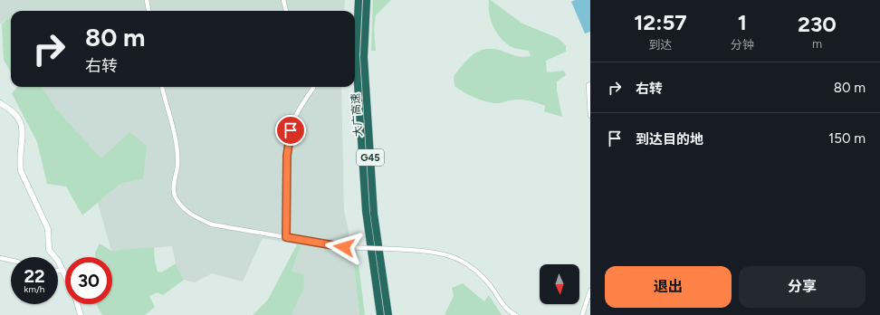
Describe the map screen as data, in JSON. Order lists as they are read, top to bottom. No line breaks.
{"streets":{"highway":["大广高速","G45"]},"north":"bottom","page":{"eta":["12:57","到达","1","分钟","230","m"],"turn":["80 m","右转"],"list":[{"name":"右转","value":"80 m"},{"name":"到达目的地","value":"150 m"}],"speed":"22 km/h","limit":"30","buttons":["退出","分享"]}}
